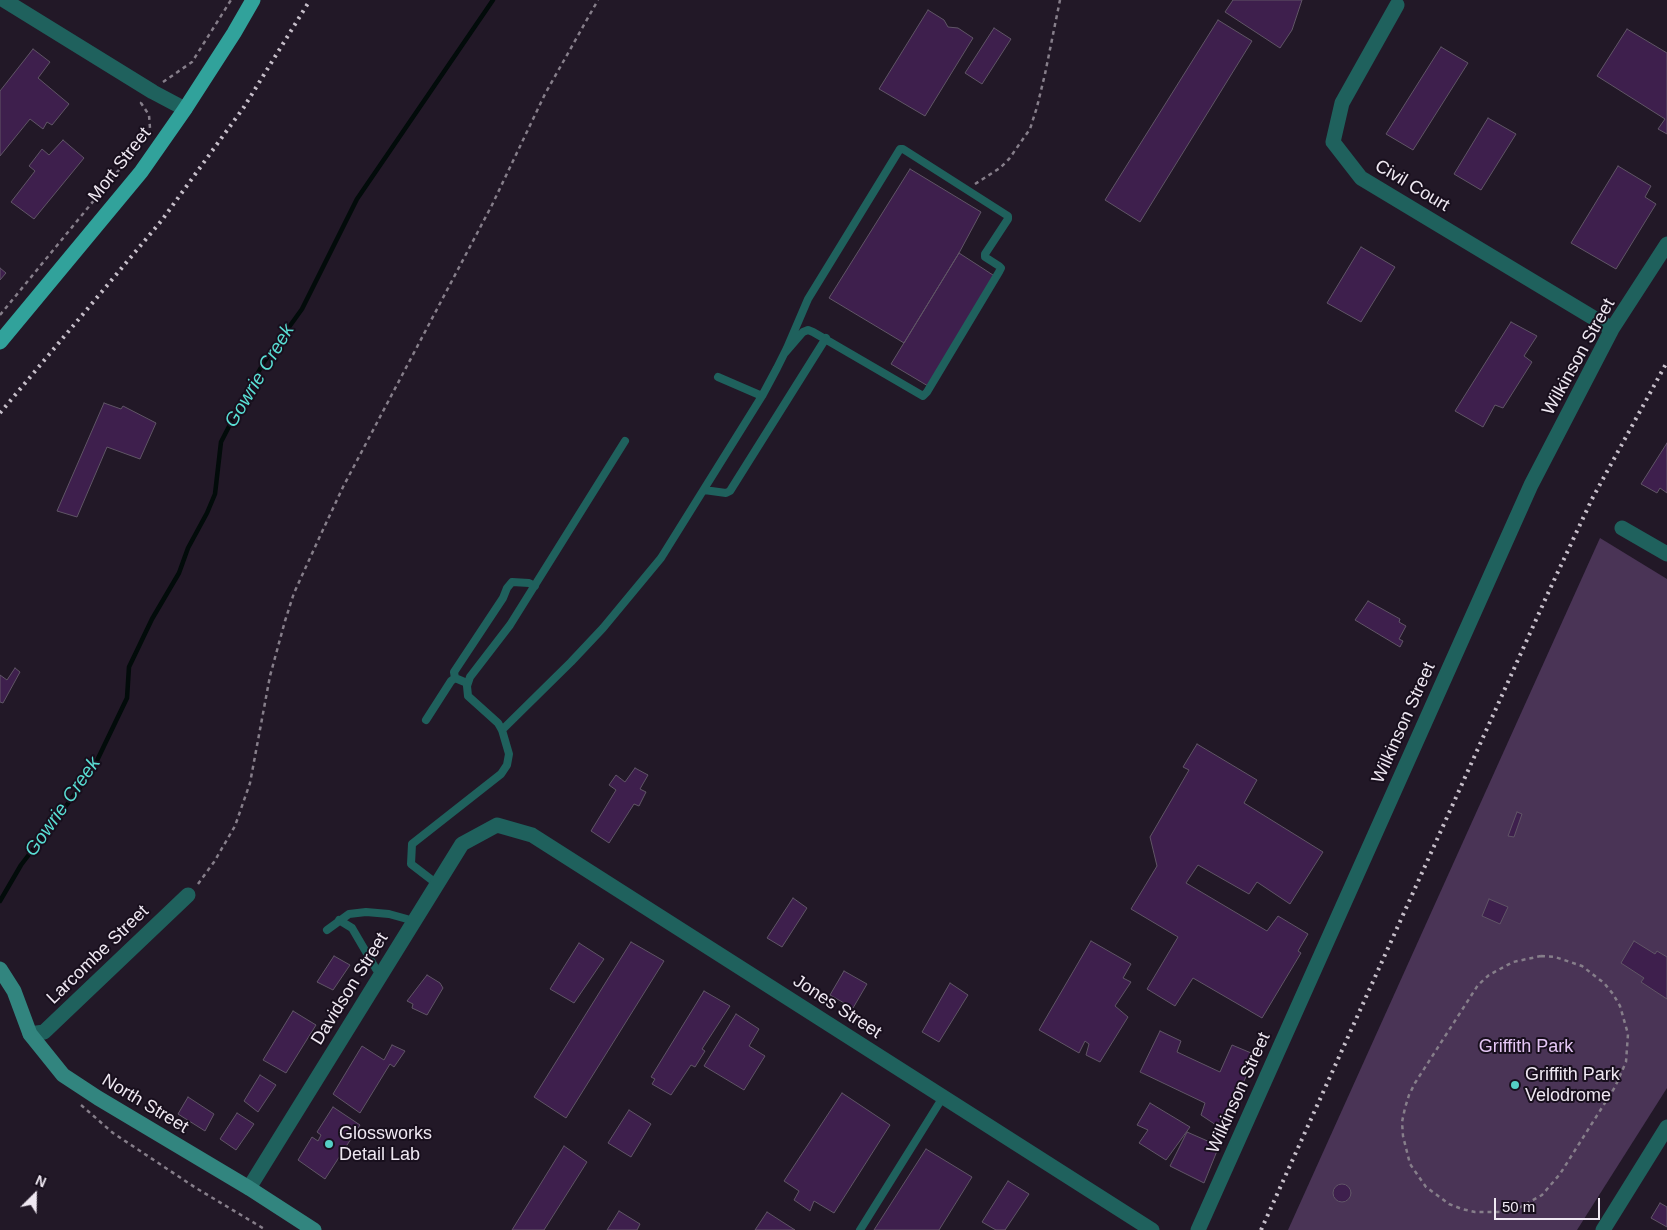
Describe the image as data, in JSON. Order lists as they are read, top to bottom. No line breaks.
{"streets":{"main road":["Mort Street"],"street":["Civil Court","Wilkinson Street","Larcombe Street","Davidson Street","Jones Street","North Street"]},"crossings":[["Civil Court","Wilkinson Street"],["Larcombe Street","North Street"],["Davidson Street","Jones Street"],["Davidson Street","North Street"]],"water":["Gowrie Creek"],"parks":["Griffith Park"],"places":["Griffith Park Velodrome","Glossworks Detail Lab"],"scale_bar":"50 m","north":"top right"}
